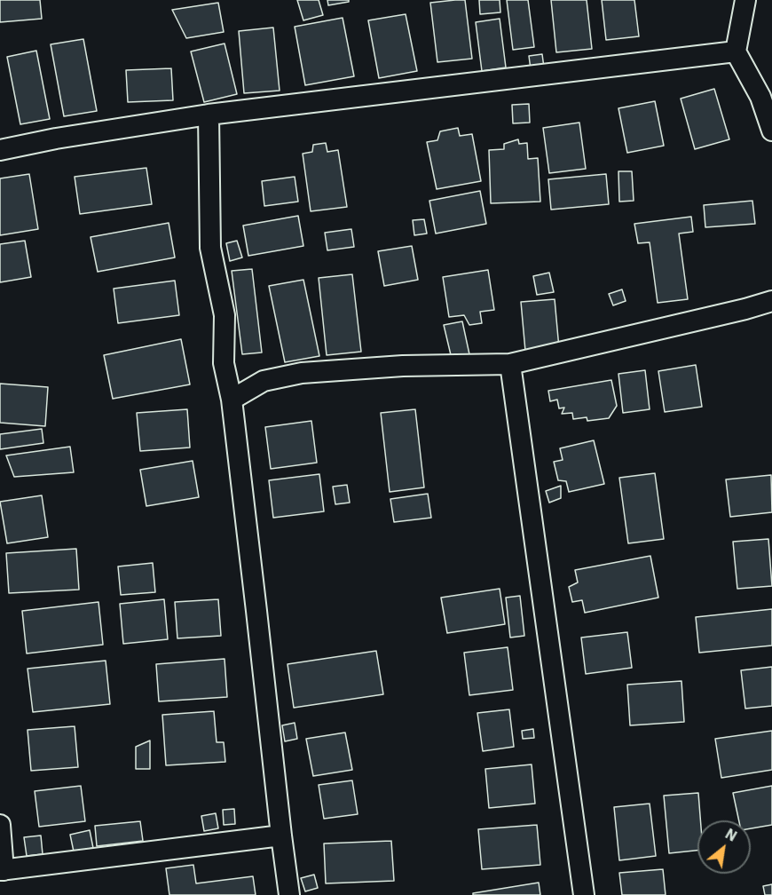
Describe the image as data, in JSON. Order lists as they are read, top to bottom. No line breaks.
{"north":"top right"}
